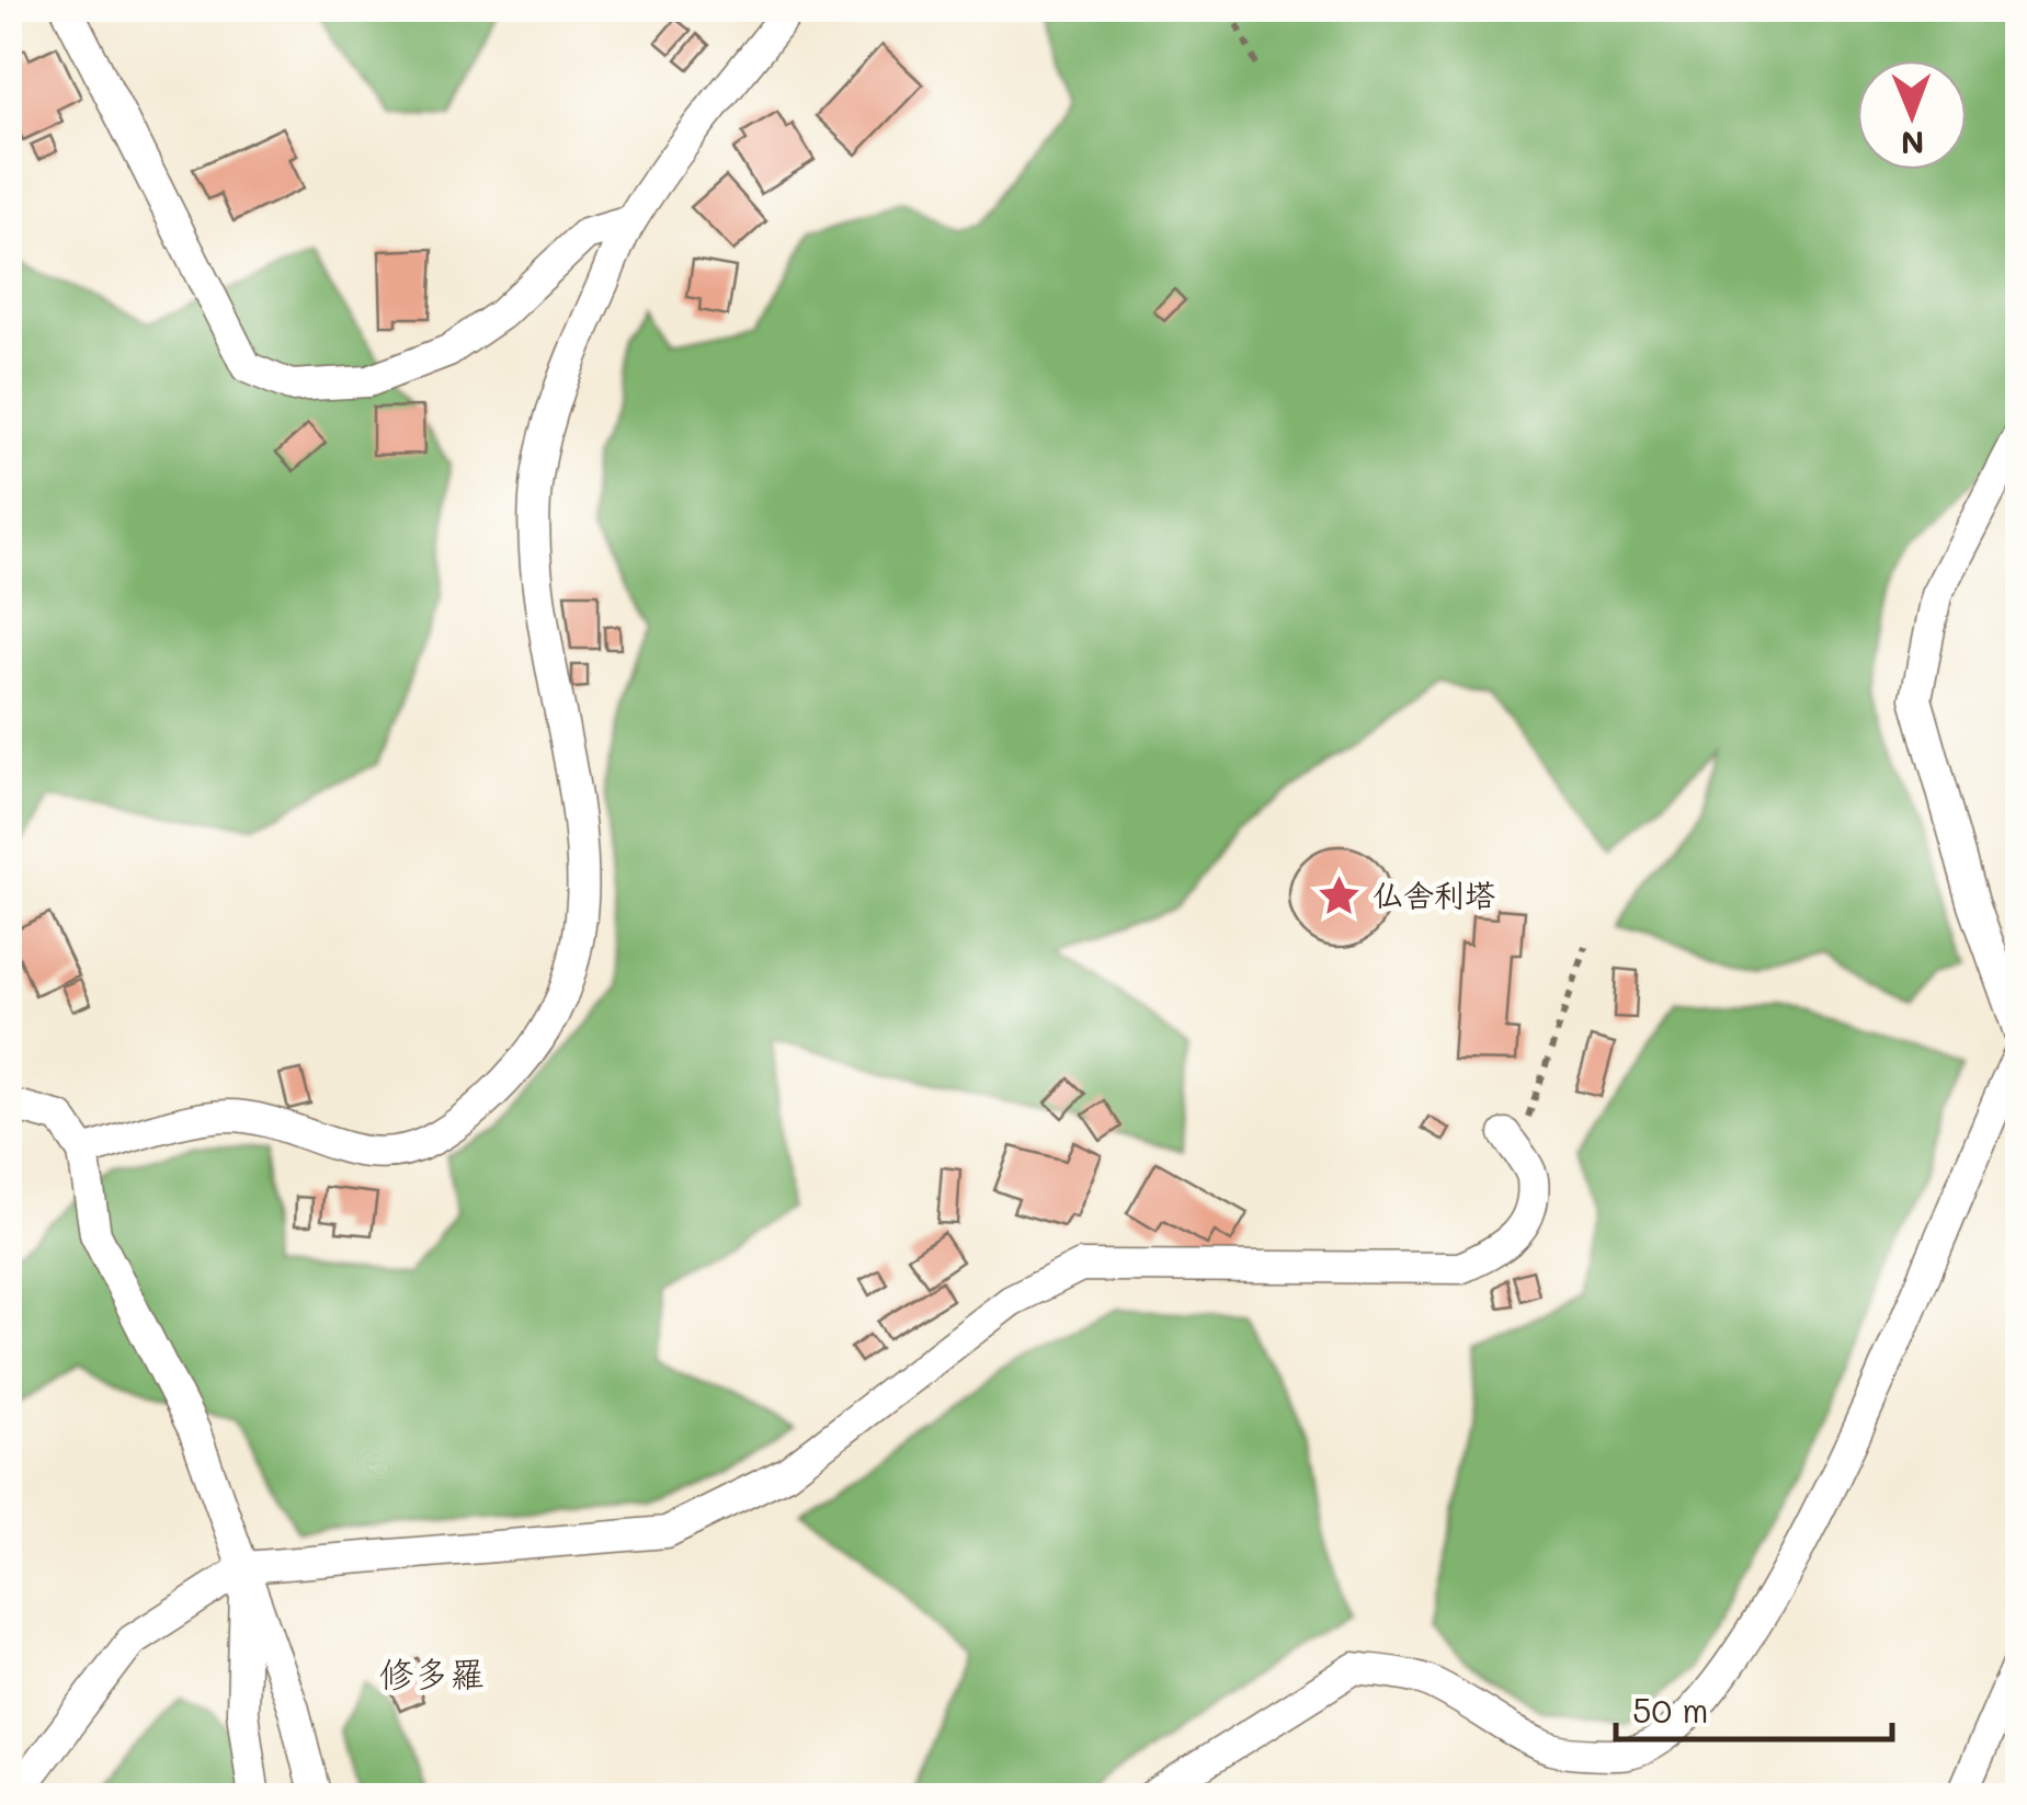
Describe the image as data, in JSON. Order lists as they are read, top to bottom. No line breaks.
{"districts":["修多羅"],"places":{"place":["仏舎利塔"]},"scale_bar":"50 m","north":"bottom"}
